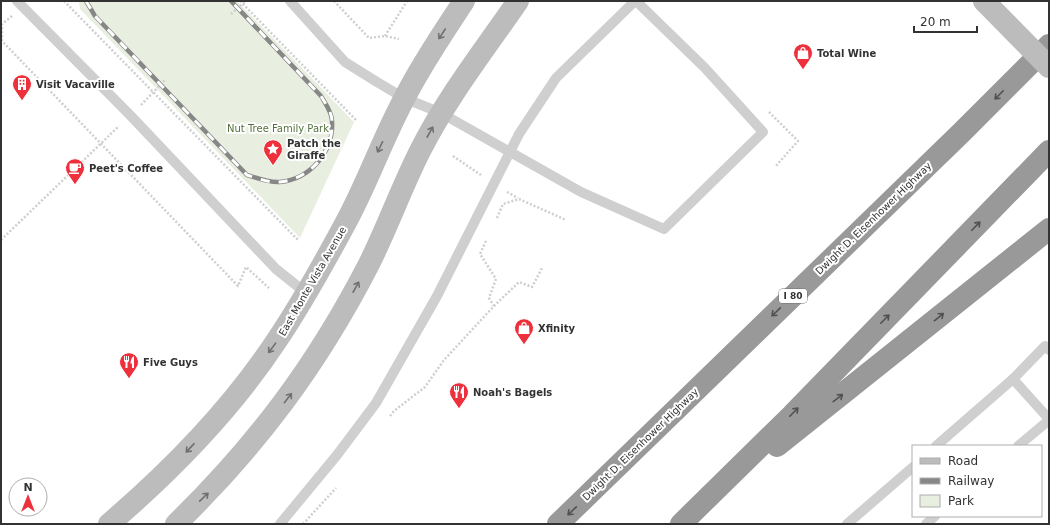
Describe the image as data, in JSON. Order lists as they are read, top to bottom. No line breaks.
{"streets":{"highway":["Dwight D. Eisenhower Highway","I 80"],"main road":["East Monte Vista Avenue"]},"parks":["Nut Tree Family Park"],"places":{"shop":["Total Wine","Xfinity"],"building":["Visit Vacaville"],"place":["Patch the Giraffe"],"cafe":["Peet's Coffee"],"restaurant":["Five Guys","Noah's Bagels"]},"legend":["Road","Railway","Park"],"scale_bar":"20 m","north":"top"}
